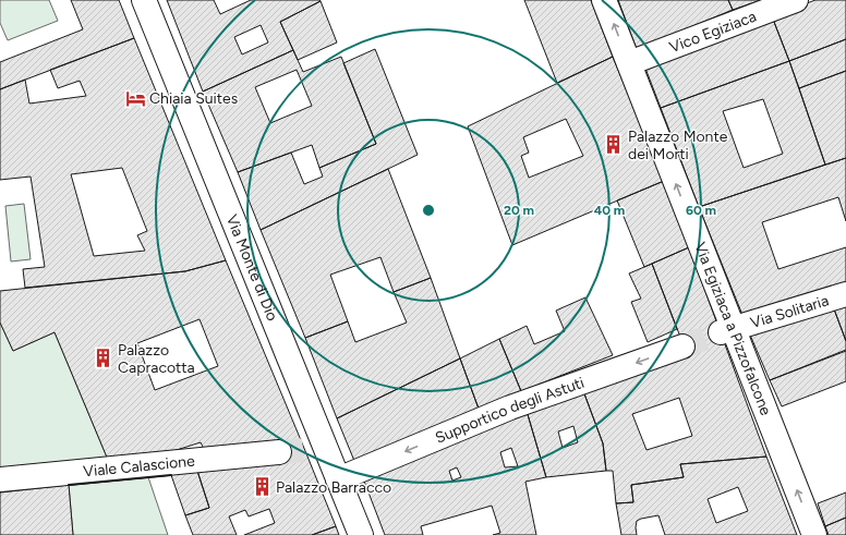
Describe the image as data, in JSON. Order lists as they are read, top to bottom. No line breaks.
{"streets":{"street":["Vico Egiziaca","Via Monte di Dio","Via Solitaria","Via Egiziaca a Pizzofalcone","Supportico degli Astuti","Viale Calascione"]},"crossings":[["Vico Egiziaca","Via Egiziaca a Pizzofalcone"],["Via Monte di Dio","Supportico degli Astuti"],["Via Solitaria","Via Egiziaca a Pizzofalcone"]],"one_way":["Via Egiziaca a Pizzofalcone","Supportico degli Astuti"],"places":{"hotel":["Chiaia Suites"],"building":["Palazzo Monte dei Morti","Palazzo Capracotta","Palazzo Barracco"]},"rings":["20 m","40 m","60 m"]}
